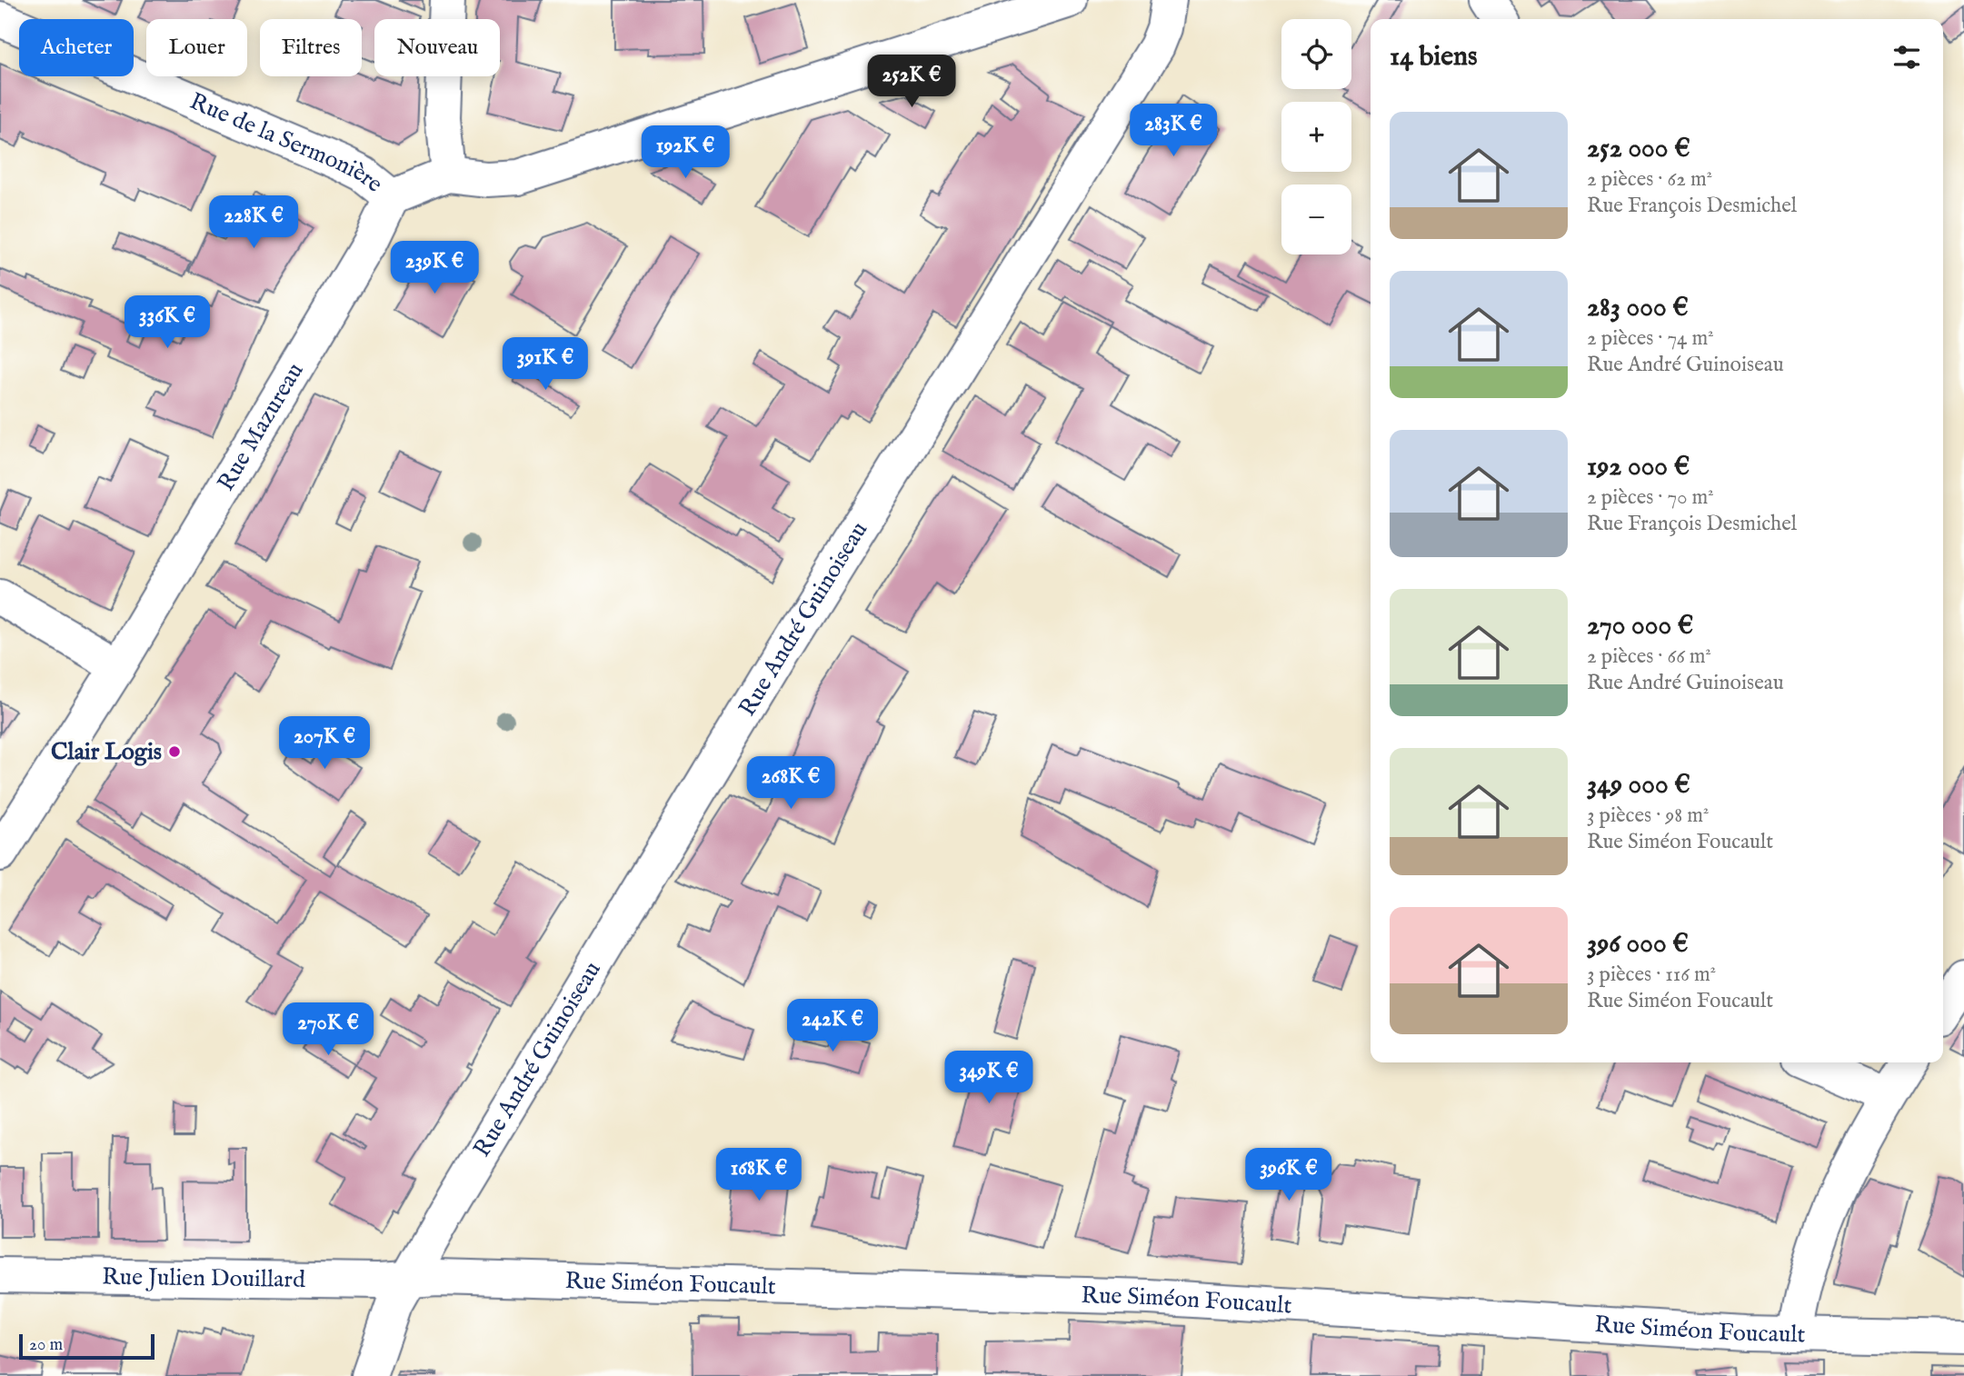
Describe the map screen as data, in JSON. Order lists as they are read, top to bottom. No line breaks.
{"streets":{"street":["Rue de la Sermonière","Rue Mazureau","Rue André Guinoiseau","Rue Julien Douillard","Rue Siméon Foucault"]},"crossings":[["Rue de la Sermonière","Rue Mazureau"],["Rue André Guinoiseau","Rue Julien Douillard"],["Rue André Guinoiseau","Rue Siméon Foucault"],["Rue Julien Douillard","Rue Siméon Foucault"]],"places":["Clair Logis"],"scale_bar":"20 m","page":{"map_buttons":["+","−"],"chip":["Acheter","Louer","Filtres","Nouveau"],"heading":"14 biens","price":["252K €","283K €","192K €","228K €","239K €","336K €","391K €","207K €","268K €","242K €","270K €","349K €","168K €","396K €"],"list":[{"name":"252 000 €","note":"2 pièces · 62 m² · Rue François Desmichel"},{"name":"283 000 €","note":"2 pièces · 74 m² · Rue André Guinoiseau"},{"name":"192 000 €","note":"2 pièces · 70 m² · Rue François Desmichel"},{"name":"270 000 €","note":"2 pièces · 66 m² · Rue André Guinoiseau"},{"name":"349 000 €","note":"3 pièces · 98 m² · Rue Siméon Foucault"},{"name":"396 000 €","note":"3 pièces · 116 m² · Rue Siméon Foucault"}],"scale":"20 m"}}
